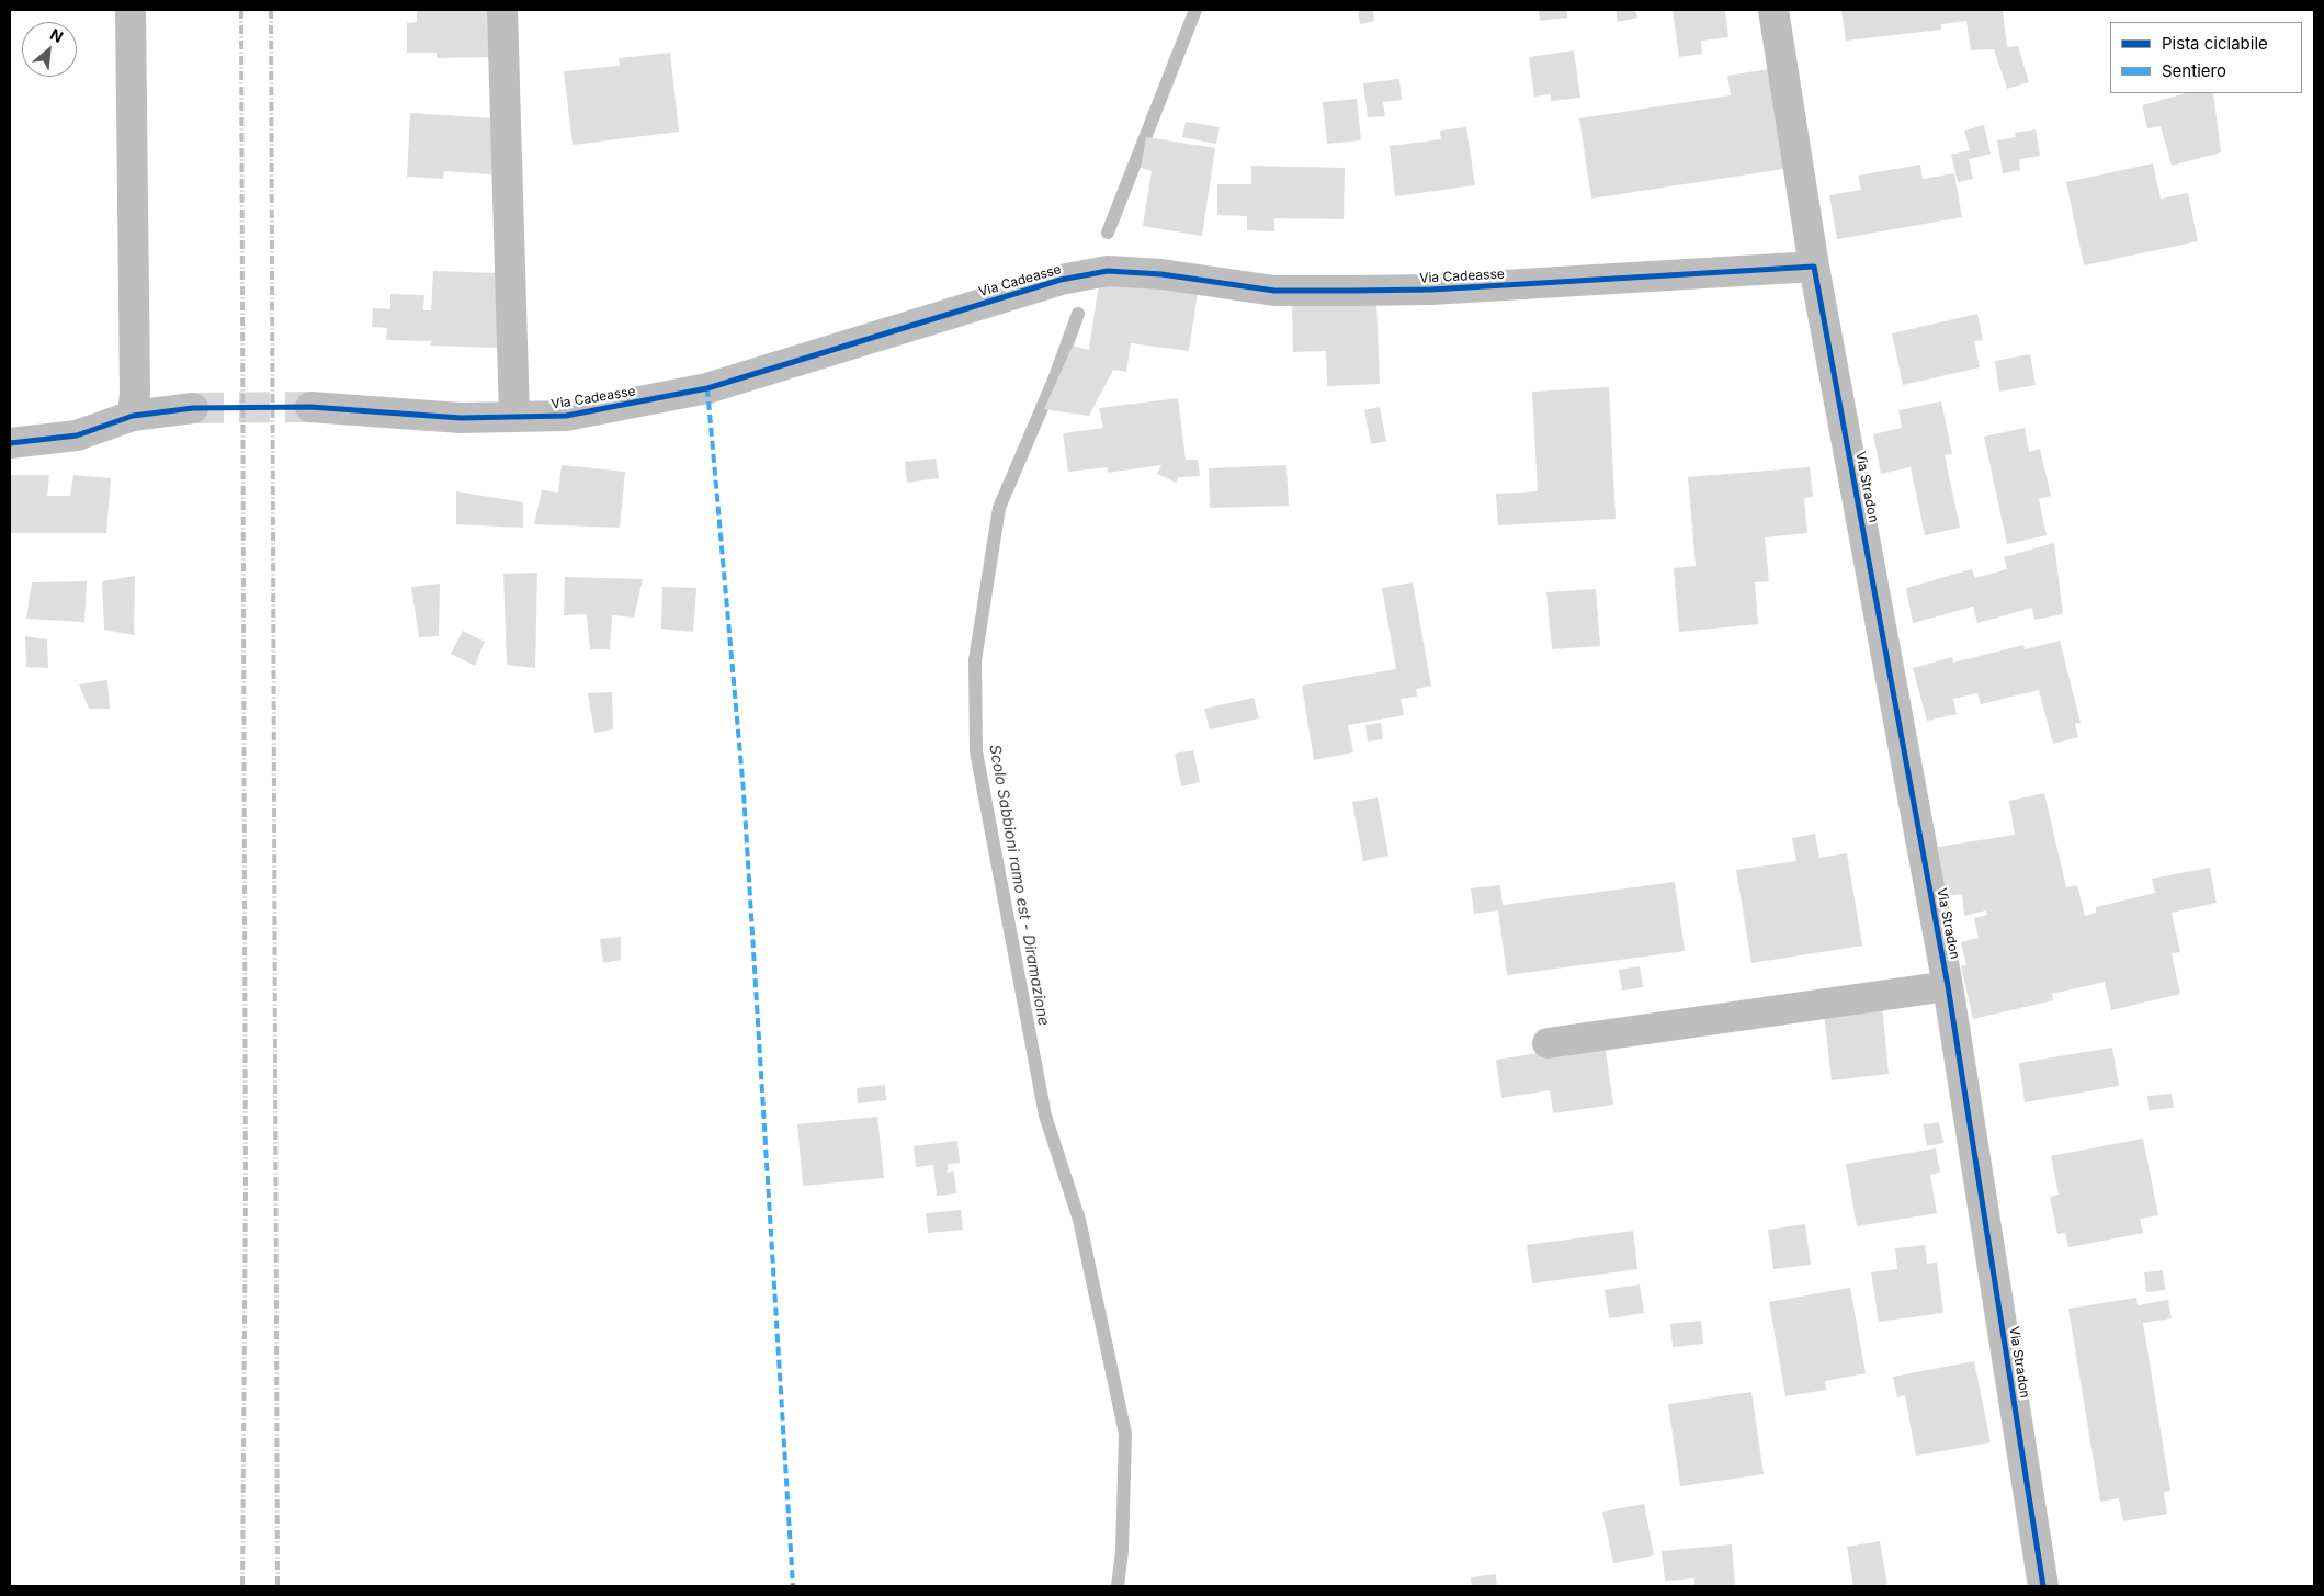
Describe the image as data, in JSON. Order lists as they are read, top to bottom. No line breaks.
{"streets":{"street":["Via Cadeasse","Via Stradon"]},"crossings":[["Via Cadeasse","Via Stradon"]],"water":["Scolo Sabbioni ramo est - Diramazione"],"legend":["Pista ciclabile","Sentiero"],"north":"top right"}
